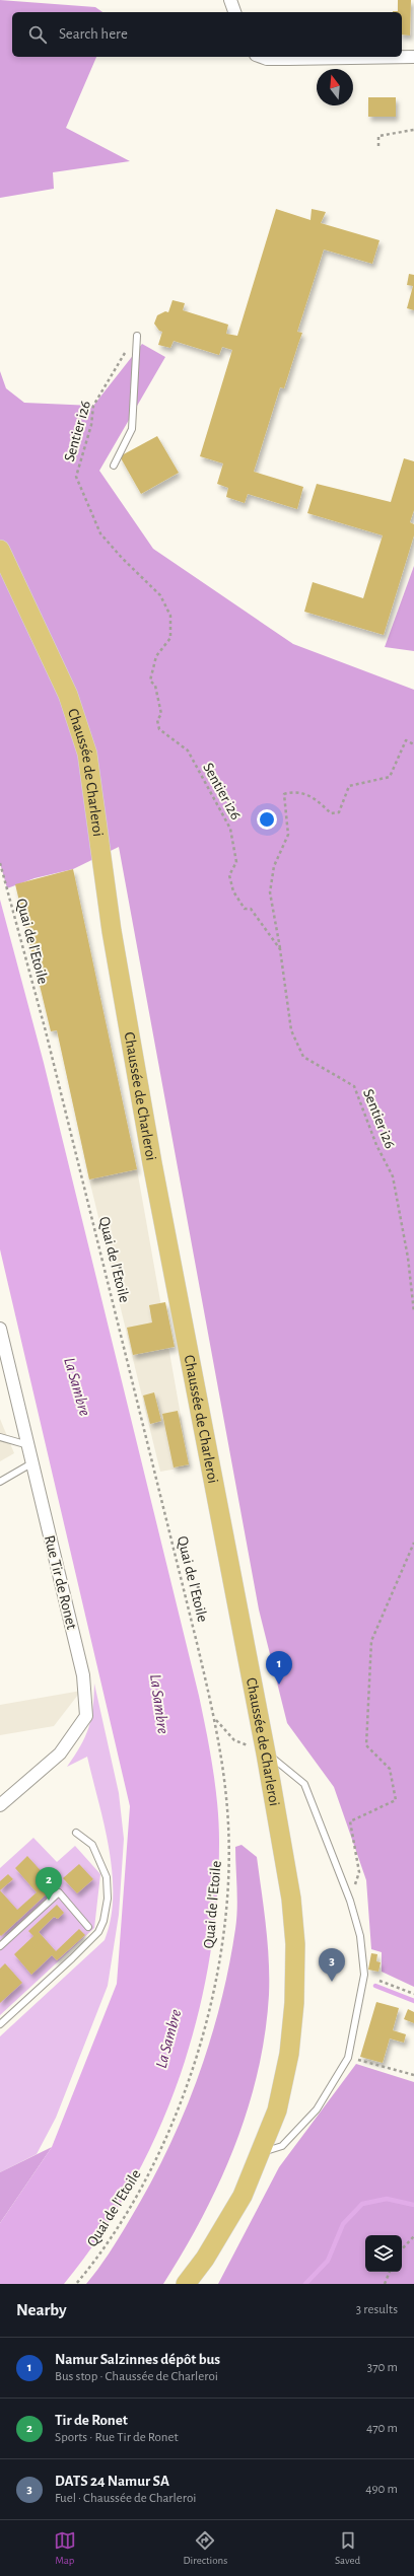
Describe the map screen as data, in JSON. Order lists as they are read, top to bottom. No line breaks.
{"streets":{"main road":["Chaussée de Charleroi"],"street":["Rue Tir de Ronet"],"path":["Sentier i26","Quai de l'Etoile"]},"water":["La Sambre"],"north":"top","page":{"search":"Search here","pins":["1","2","3"],"heading":["Nearby","3 results"],"list":[{"mark":"1","name":"Namur Salzinnes dépôt bus","note":"Bus stop · Chaussée de Charleroi","value":"370 m"},{"mark":"2","name":"Tir de Ronet","note":"Sports · Rue Tir de Ronet","value":"470 m"},{"mark":"3","name":"DATS 24 Namur SA","note":"Fuel · Chaussée de Charleroi","value":"490 m"}],"nav":["Map","Directions","Saved"]}}
